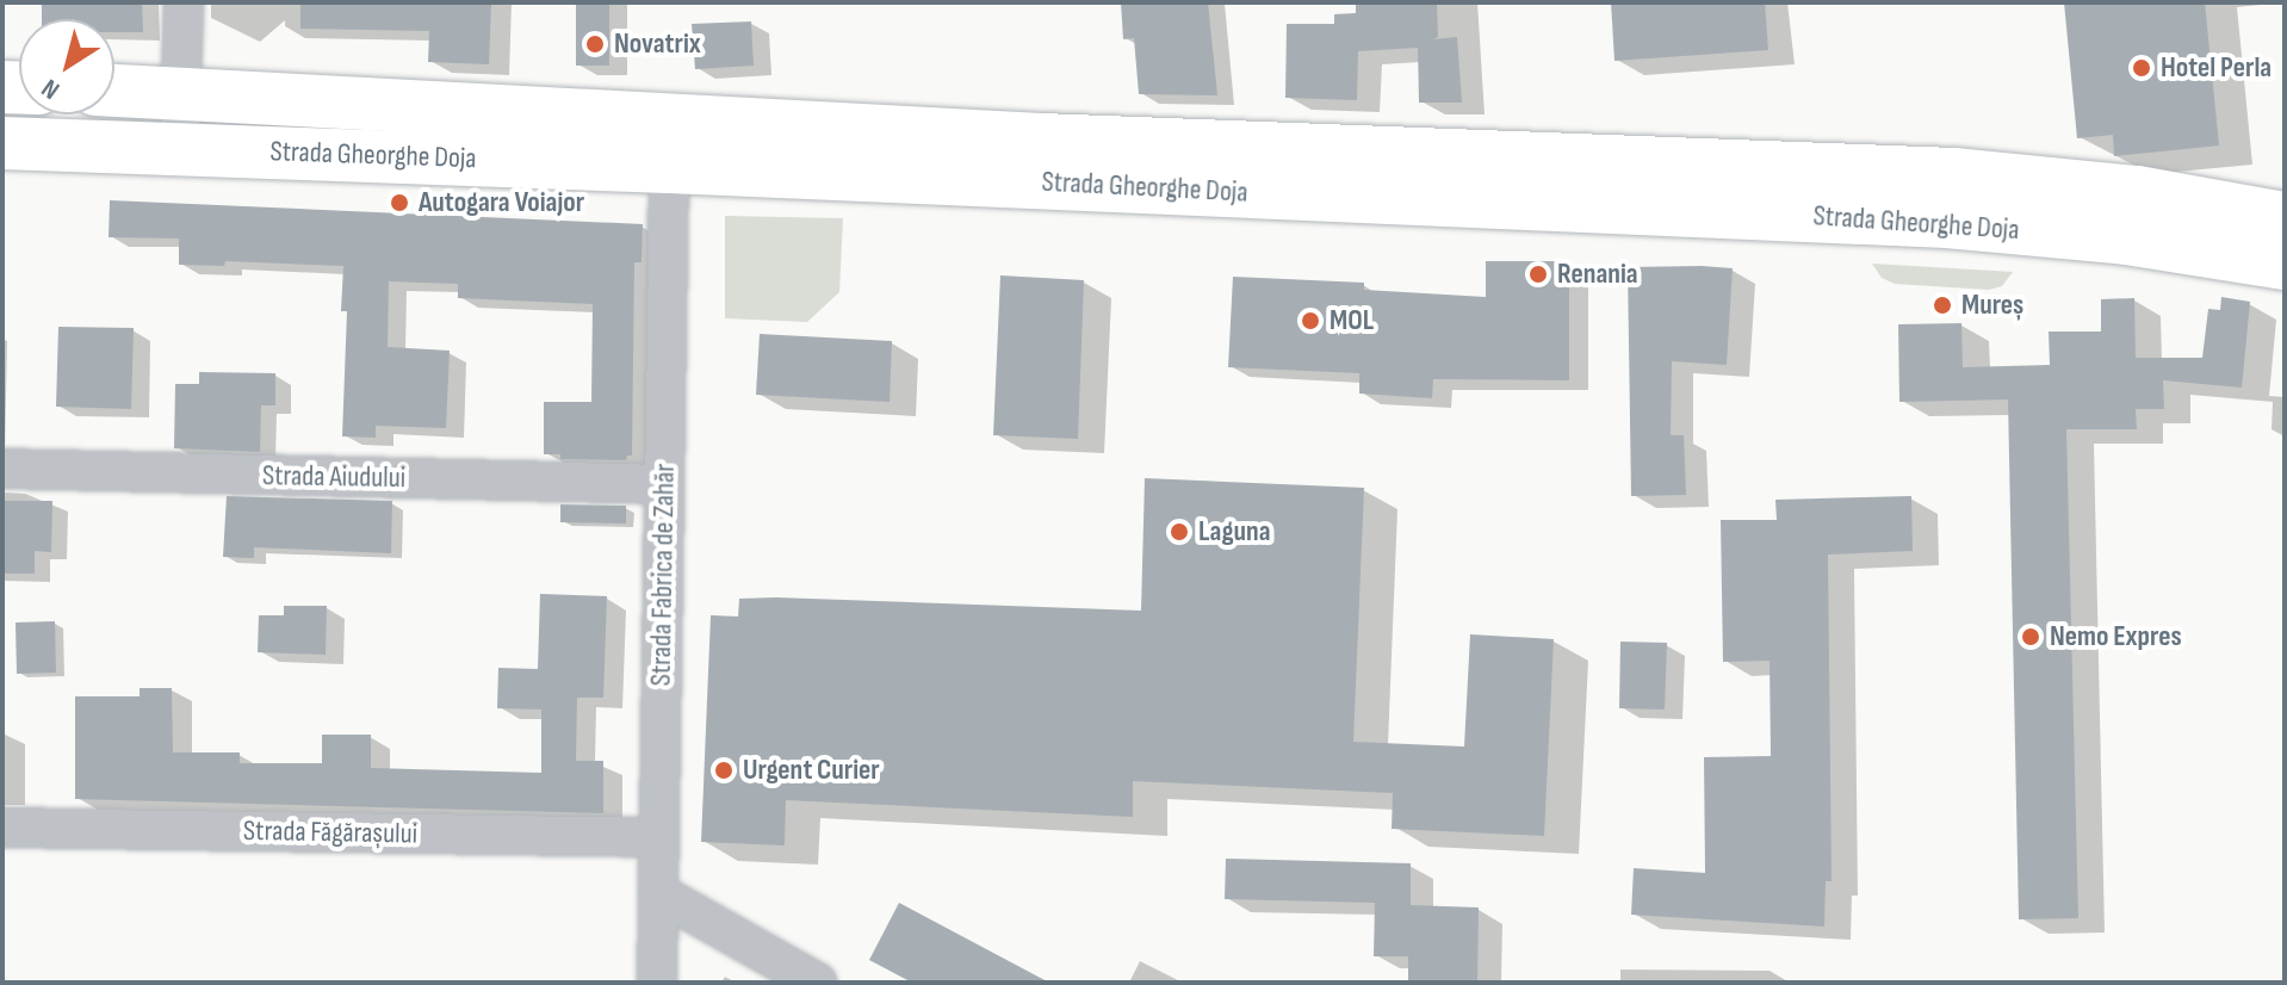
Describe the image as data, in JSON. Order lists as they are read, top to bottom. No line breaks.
{"streets":{"main road":["Strada Gheorghe Doja"],"street":["Strada Aiudului","Strada Fabrica de Zahăr","Strada Făgărașului"]},"crossings":[["Strada Gheorghe Doja","Strada Fabrica de Zahăr"],["Strada Aiudului","Strada Fabrica de Zahăr"],["Strada Fabrica de Zahăr","Strada Făgărașului"]],"places":["Novatrix","Hotel Perla","Autogara Voiajor","Renania","Mureș","MOL","Laguna","Nemo Expres","Urgent Curier"],"north":"bottom left"}
